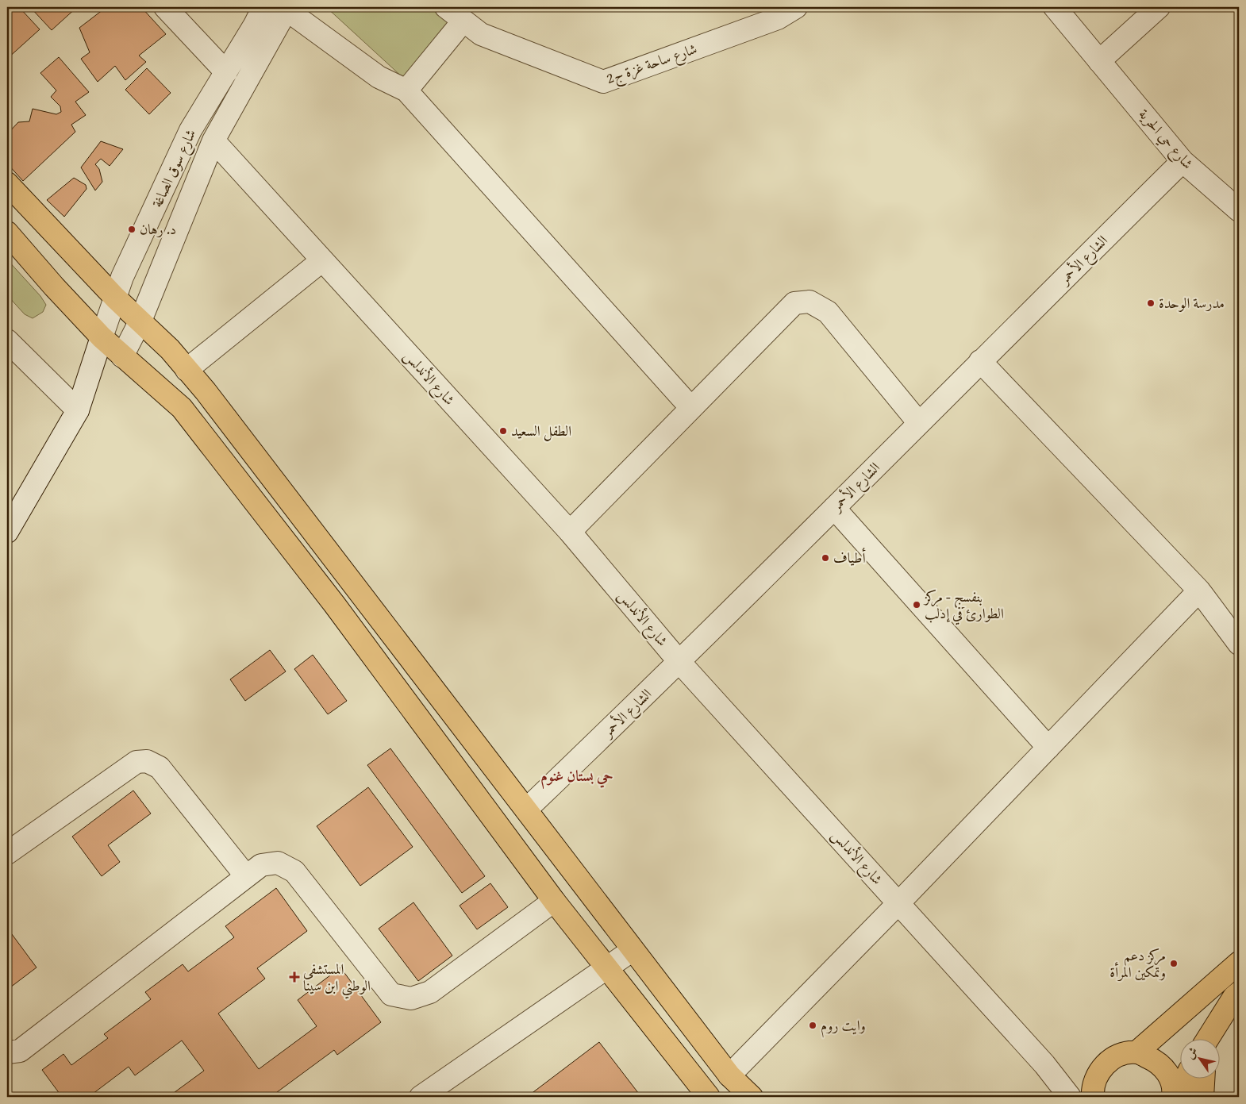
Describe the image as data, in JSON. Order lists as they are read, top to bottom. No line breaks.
{"streets":{"street":["شارع ساحة غزة ج2","شارع حي الحرية","شارع سوق الصاغة","الشارع الأحمر","شارع الأندلس"]},"crossings":[["شارع حي الحرية","الشارع الأحمر"],["الشارع الأحمر","شارع الأندلس"]],"districts":["حي بستان غنوم"],"places":{"other":["د. رهان","مدرسة الوحدة","الطفل السعيد","أطياف","بنفسج - مركز الطوارئ في إدلب","مركز دعم وتمكين المرأة","وايت روم"],"health":["المستشفى الوطني ابن سينا"]},"north":"top left"}
